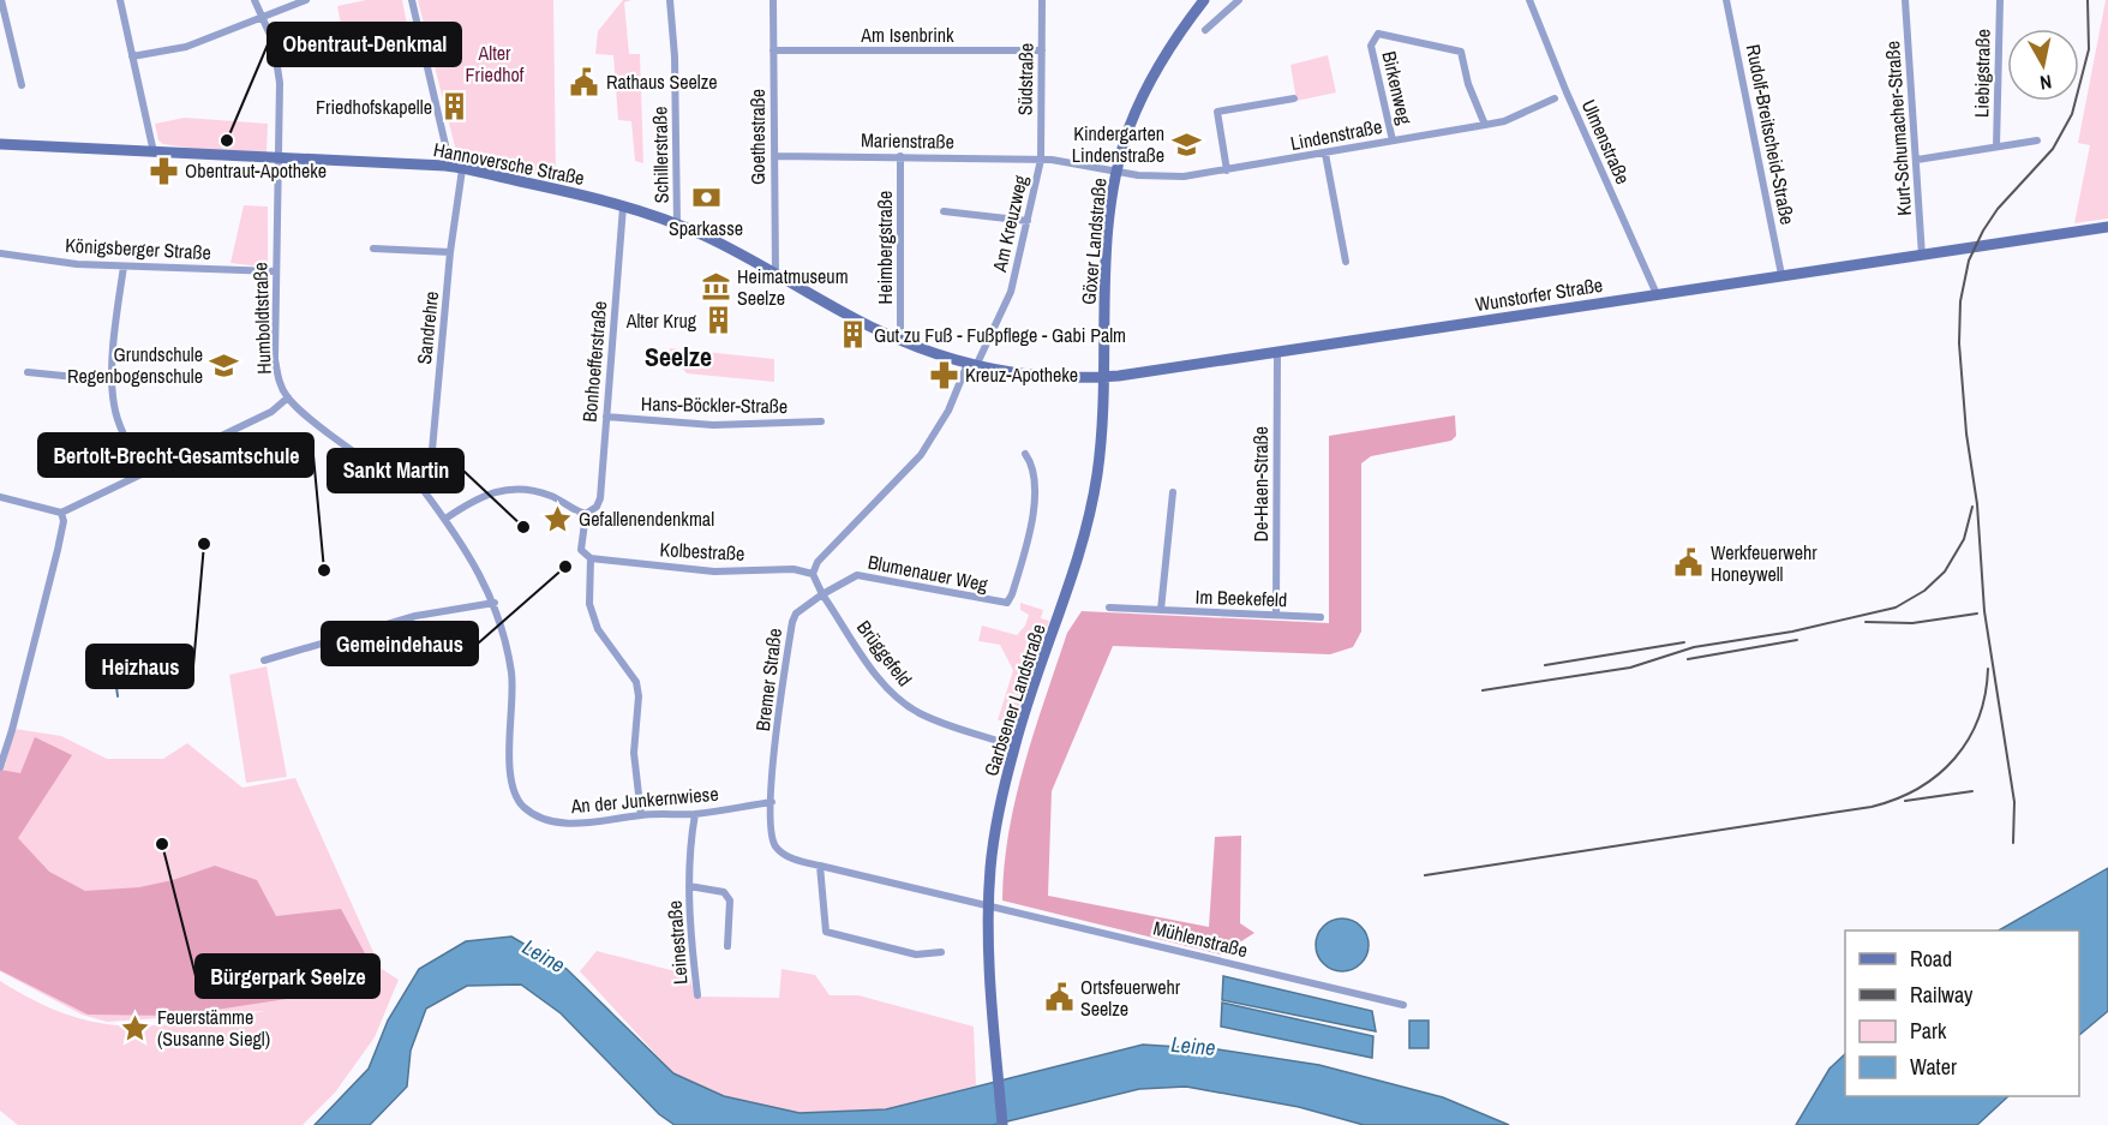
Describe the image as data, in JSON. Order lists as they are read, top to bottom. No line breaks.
{"streets":{"street":["Am Isenbrink","Liebigstraße","Südstraße","Birkenweg","Kurt-Schumacher-Straße","Lindenstraße","Rudolf-Breitscheid-Straße","Goethestraße","Marienstraße","Ulmenstraße","Schillerstraße","Hannoversche Straße","Am Kreuzweg","Göxer Landstraße","Heimbergstraße","Königsberger Straße","Wunstorfer Straße","Humboldtstraße","Sandrehre","Bonhoefferstraße","Hans-Böckler-Straße","De-Haen-Straße","Kolbestraße","Blumenauer Weg","Im Beekefeld","Brüggefeld","Bremer Straße","Garbsener Landstraße","An der Junkernwiese","Mühlenstraße","Leinestraße"]},"crossings":[["Am Isenbrink","Südstraße"],["Am Isenbrink","Goethestraße"],["Südstraße","Marienstraße"],["Südstraße","Am Kreuzweg"],["Birkenweg","Lindenstraße"],["Kurt-Schumacher-Straße","Wunstorfer Straße"],["Lindenstraße","Am Kreuzweg"],["Lindenstraße","Göxer Landstraße"],["Rudolf-Breitscheid-Straße","Wunstorfer Straße"],["Goethestraße","Marienstraße"],["Goethestraße","Hannoversche Straße"],["Marienstraße","Am Kreuzweg"],["Marienstraße","Heimbergstraße"],["Ulmenstraße","Wunstorfer Straße"],["Schillerstraße","Hannoversche Straße"],["Hannoversche Straße","Am Kreuzweg"],["Hannoversche Straße","Heimbergstraße"],["Hannoversche Straße","Wunstorfer Straße"],["Hannoversche Straße","Humboldtstraße"],["Hannoversche Straße","Sandrehre"],["Hannoversche Straße","Bonhoefferstraße"],["Am Kreuzweg","Göxer Landstraße"],["Am Kreuzweg","Wunstorfer Straße"],["Göxer Landstraße","Wunstorfer Straße"],["Göxer Landstraße","Garbsener Landstraße"],["Königsberger Straße","Humboldtstraße"],["Wunstorfer Straße","De-Haen-Straße"],["Wunstorfer Straße","Garbsener Landstraße"],["Humboldtstraße","Sandrehre"],["Humboldtstraße","An der Junkernwiese"],["Sandrehre","An der Junkernwiese"],["Bonhoefferstraße","Hans-Böckler-Straße"],["Bonhoefferstraße","Kolbestraße"],["De-Haen-Straße","Im Beekefeld"],["Blumenauer Weg","Brüggefeld"],["Blumenauer Weg","Bremer Straße"],["Brüggefeld","Bremer Straße"],["Brüggefeld","Garbsener Landstraße"],["Bremer Straße","Garbsener Landstraße"],["Bremer Straße","An der Junkernwiese"],["Bremer Straße","Mühlenstraße"],["Garbsener Landstraße","Mühlenstraße"],["An der Junkernwiese","Leinestraße"]],"districts":["Seelze"],"water":["Leine"],"parks":["Alter Friedhof"],"places":{"public building":["Rathaus Seelze","Werkfeuerwehr Honeywell","Ortsfeuerwehr Seelze"],"building":["Friedhofskapelle","Alter Krug","Gut zu Fuß - Fußpflege - Gabi Palm"],"other":["Obentraut-Denkmal","Sankt Martin","Heizhaus","Gemeindehaus","Bertolt-Brecht-Gesamtschule","Bürgerpark Seelze"],"school or university":["Kindergarten Lindenstraße","Grundschule Regenbogenschule"],"pharmacy":["Obentraut-Apotheke","Kreuz-Apotheke"],"bank":["Sparkasse"],"museum":["Heimatmuseum Seelze"],"place":["Gefallenendenkmal","Feuerstämme (Susanne Siegl)"]},"legend":["Road","Railway","Park","Water"],"north":"bottom"}
